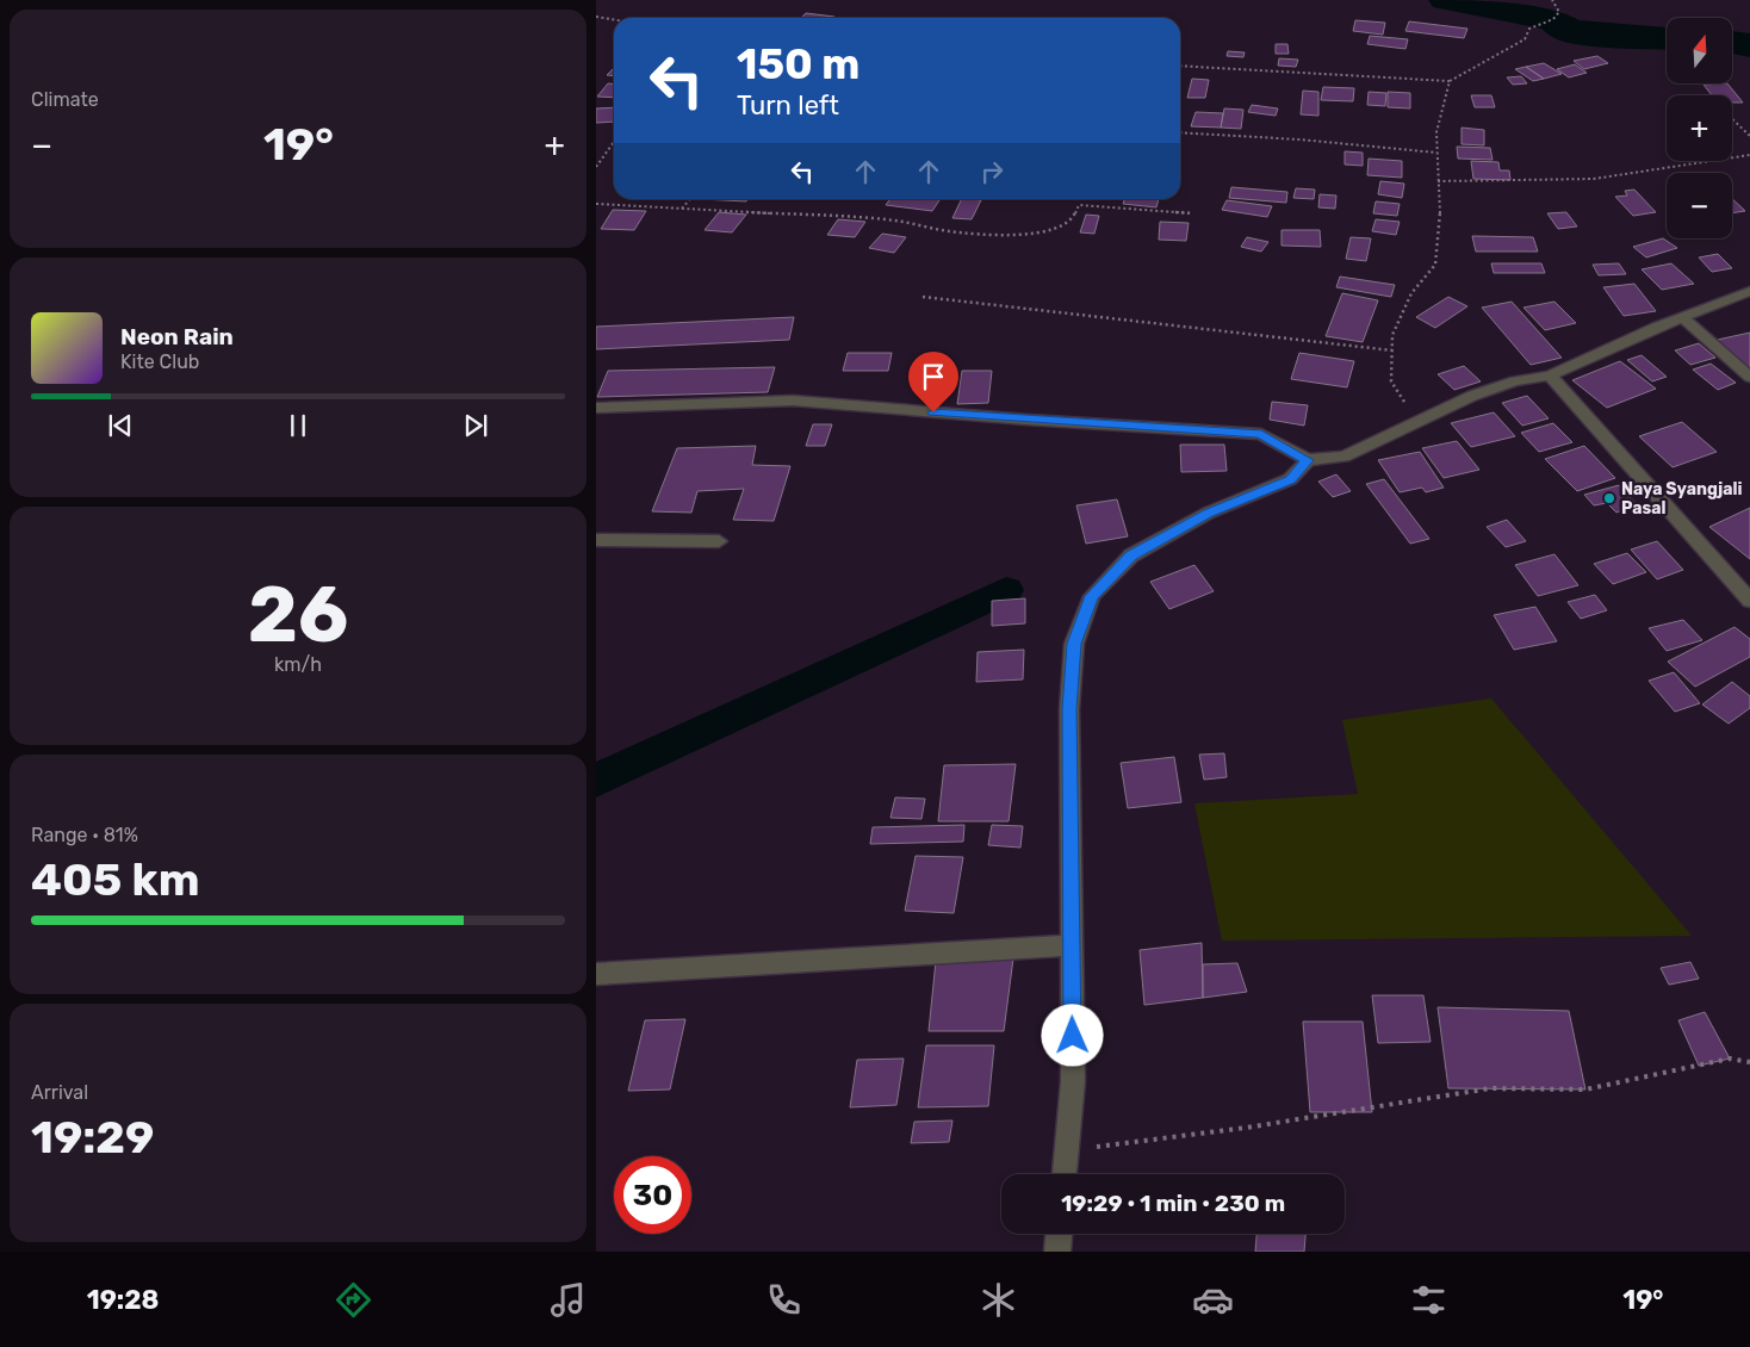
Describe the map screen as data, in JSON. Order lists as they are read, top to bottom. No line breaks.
{"places":["Naya Syangjali Pasal"],"north":"top","page":{"tile":["Climate",["26","km/h"],["Range · 81%","405 km"],["Arrival","19:29"]],"map_buttons":["+","−"],"turn":["150 m","Turn left"],"heat":["−","19°","+"],"song":["Neon Rain","Kite Club"],"limit":"30","trip":"19:29 · 1 min · 230 m","tabs":["19:28","19°"]}}
